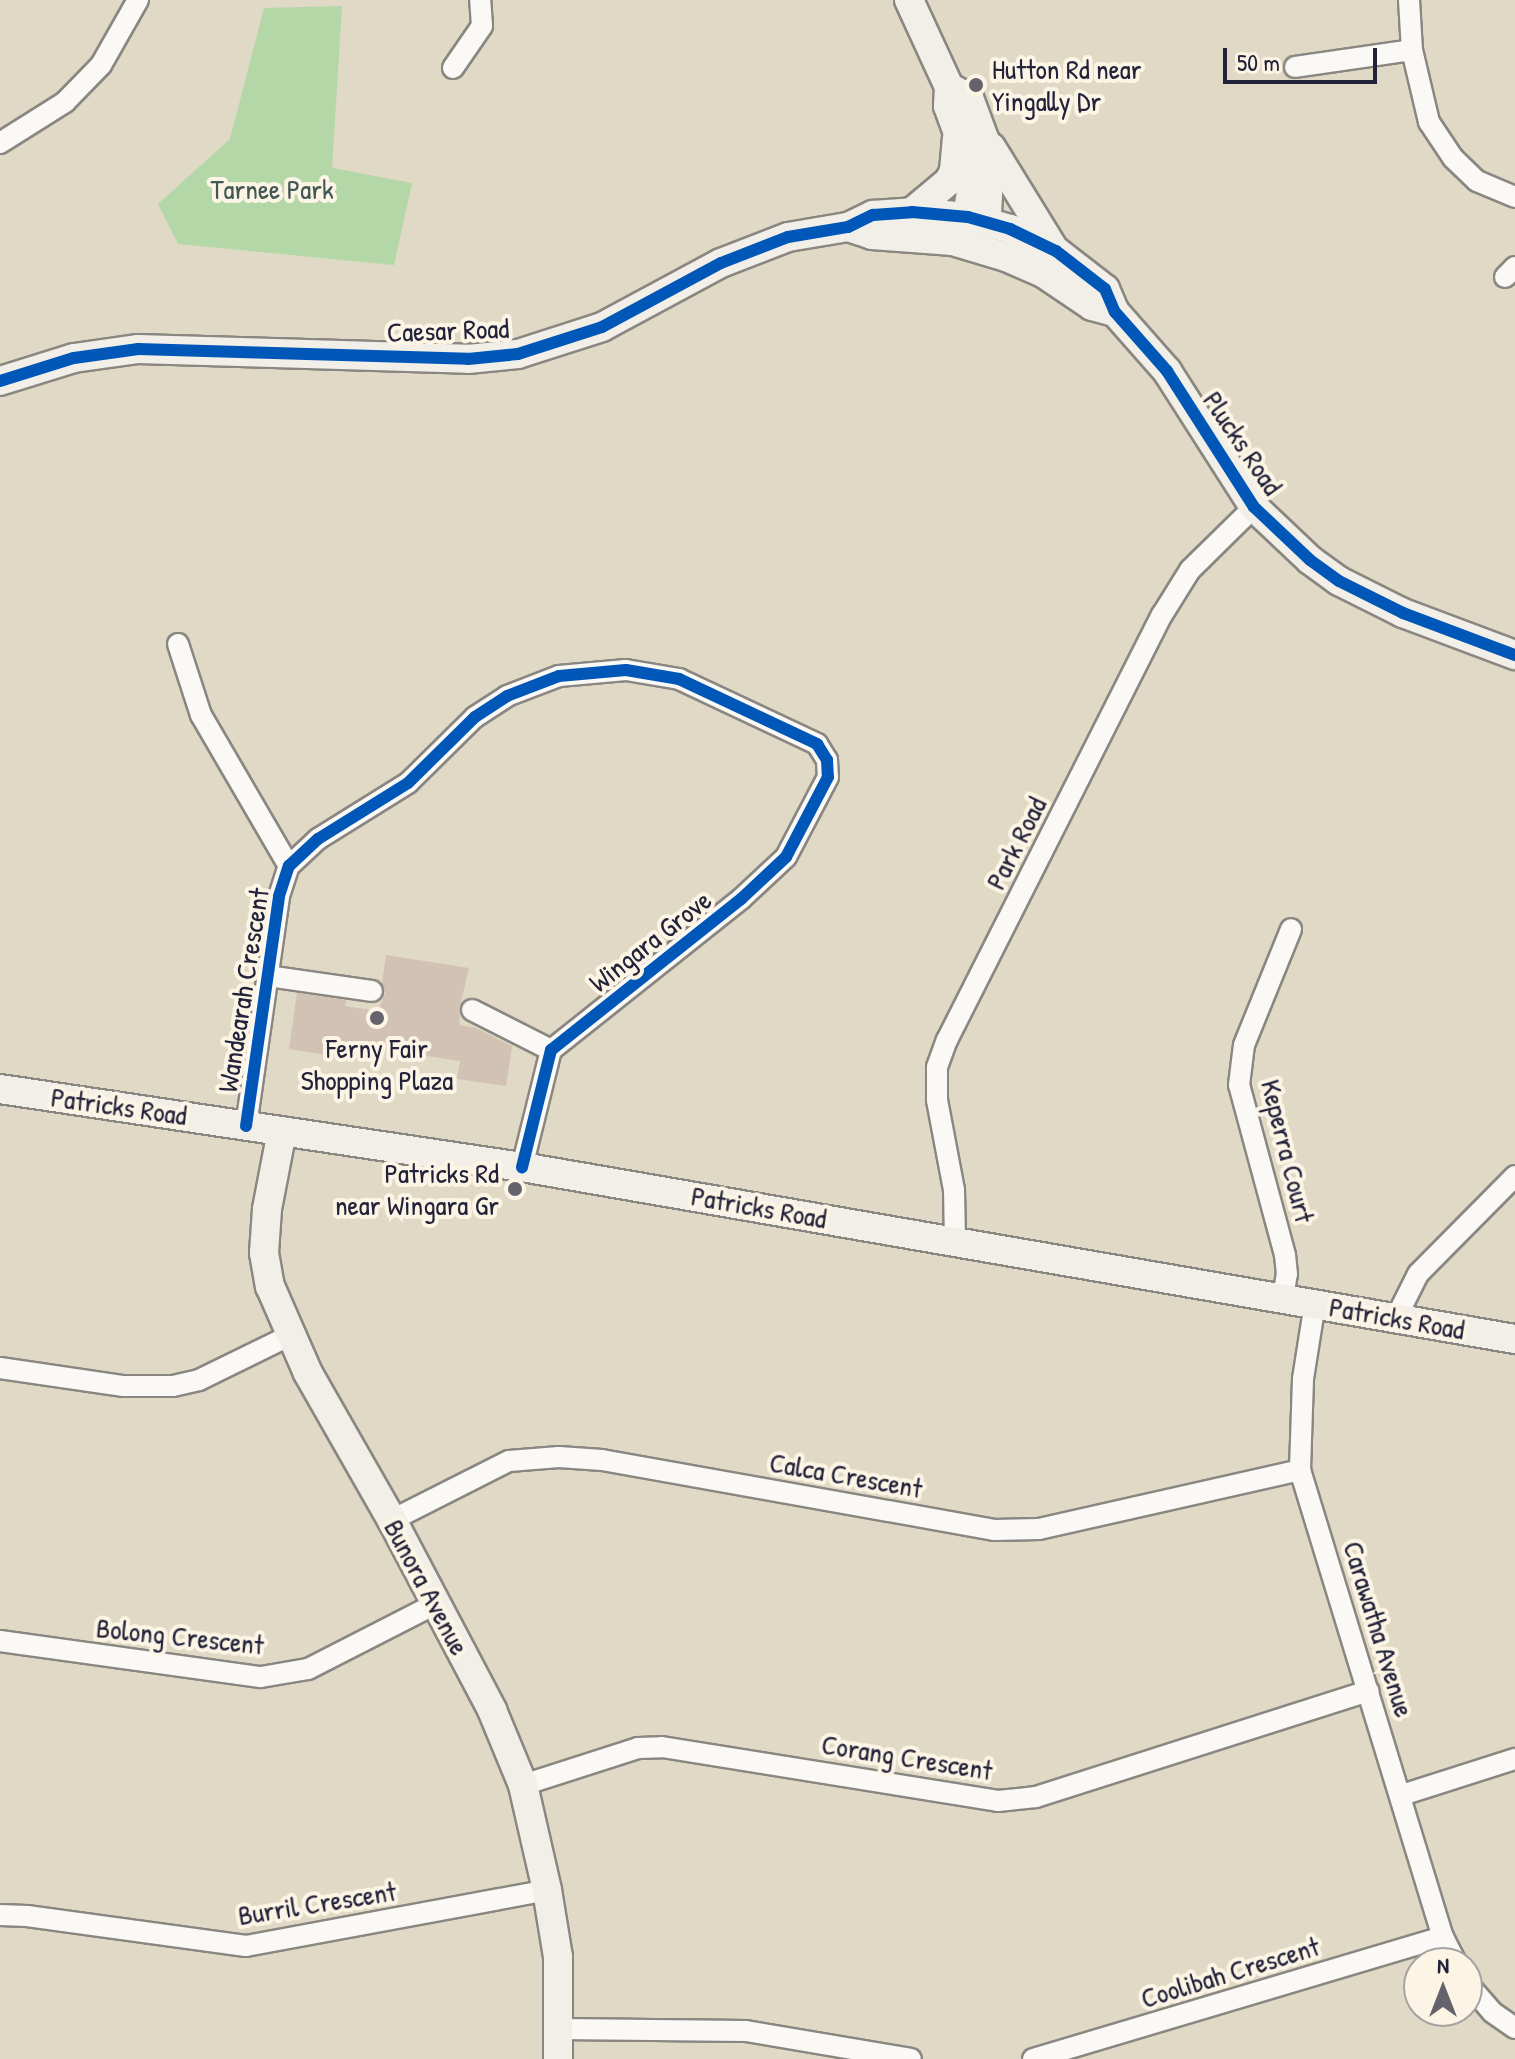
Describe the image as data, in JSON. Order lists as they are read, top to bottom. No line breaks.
{"streets":{"street":["Caesar Road","Plucks Road","Park Road","Wingara Grove","Wandearah Crescent","Patricks Road","Keperra Court","Calca Crescent","Bunora Avenue","Carawatha Avenue","Bolong Crescent","Corang Crescent","Burril Crescent","Coolibah Crescent"]},"crossings":[["Caesar Road","Plucks Road"],["Plucks Road","Park Road"],["Park Road","Patricks Road"],["Wingara Grove","Wandearah Crescent"],["Wandearah Crescent","Patricks Road"],["Patricks Road","Keperra Court"],["Patricks Road","Bunora Avenue"],["Patricks Road","Carawatha Avenue"],["Calca Crescent","Bunora Avenue"],["Calca Crescent","Carawatha Avenue"],["Bunora Avenue","Bolong Crescent"],["Bunora Avenue","Corang Crescent"],["Bunora Avenue","Burril Crescent"],["Carawatha Avenue","Corang Crescent"],["Carawatha Avenue","Coolibah Crescent"]],"parks":["Tarnee Park"],"places":["Hutton Rd near Yingally Dr","Ferny Fair Shopping Plaza","Patricks Rd near Wingara Gr"],"scale_bar":"50 m","north":"top"}
